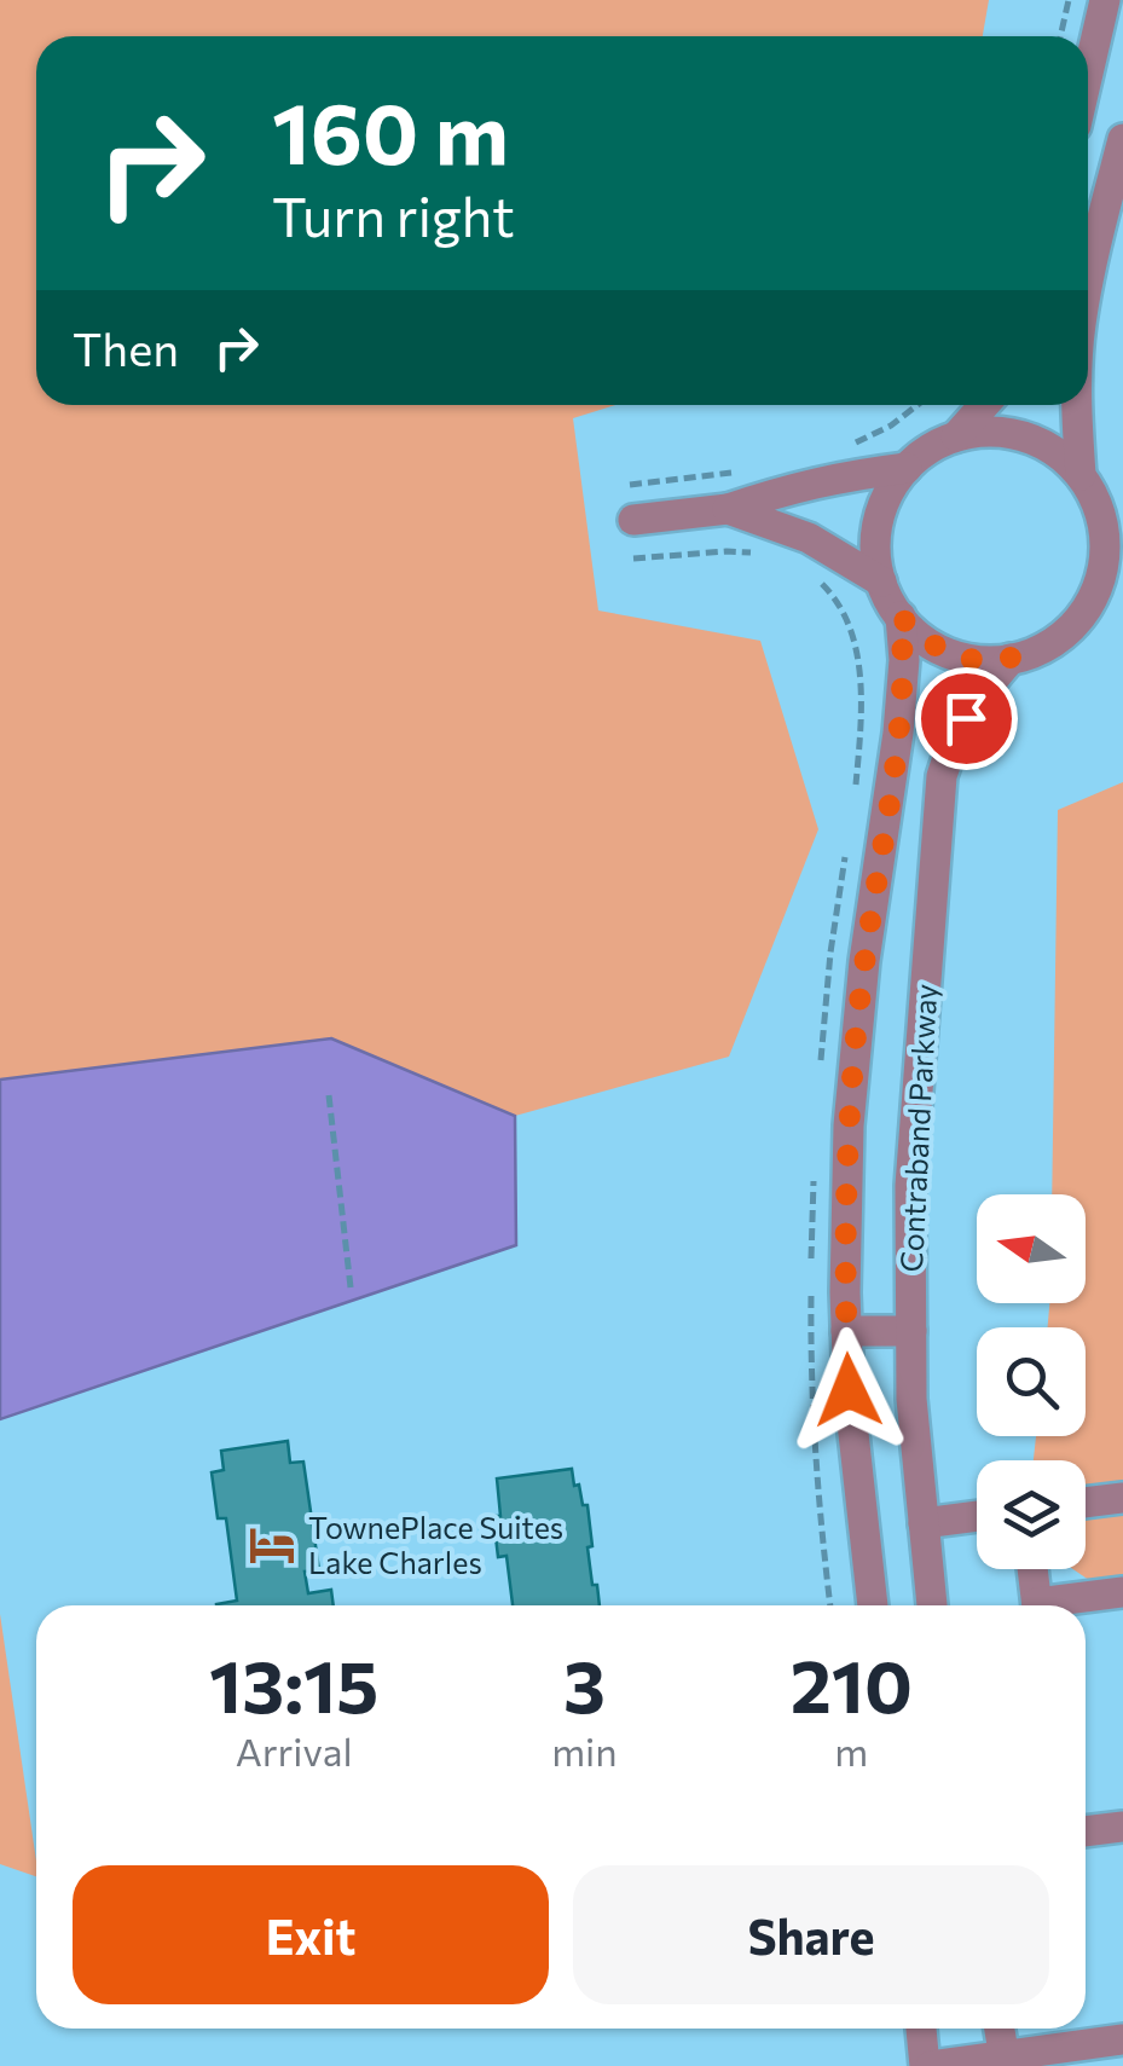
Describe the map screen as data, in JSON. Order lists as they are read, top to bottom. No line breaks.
{"streets":{"street":["Contraband Parkway"]},"places":{"hotel":["TownePlace Suites Lake Charles"]},"north":"left","page":{"turn":["160 m","Turn right"],"then":"Then","eta":["13:15","Arrival","3","min","210","m"],"buttons":["Exit","Share"]}}
